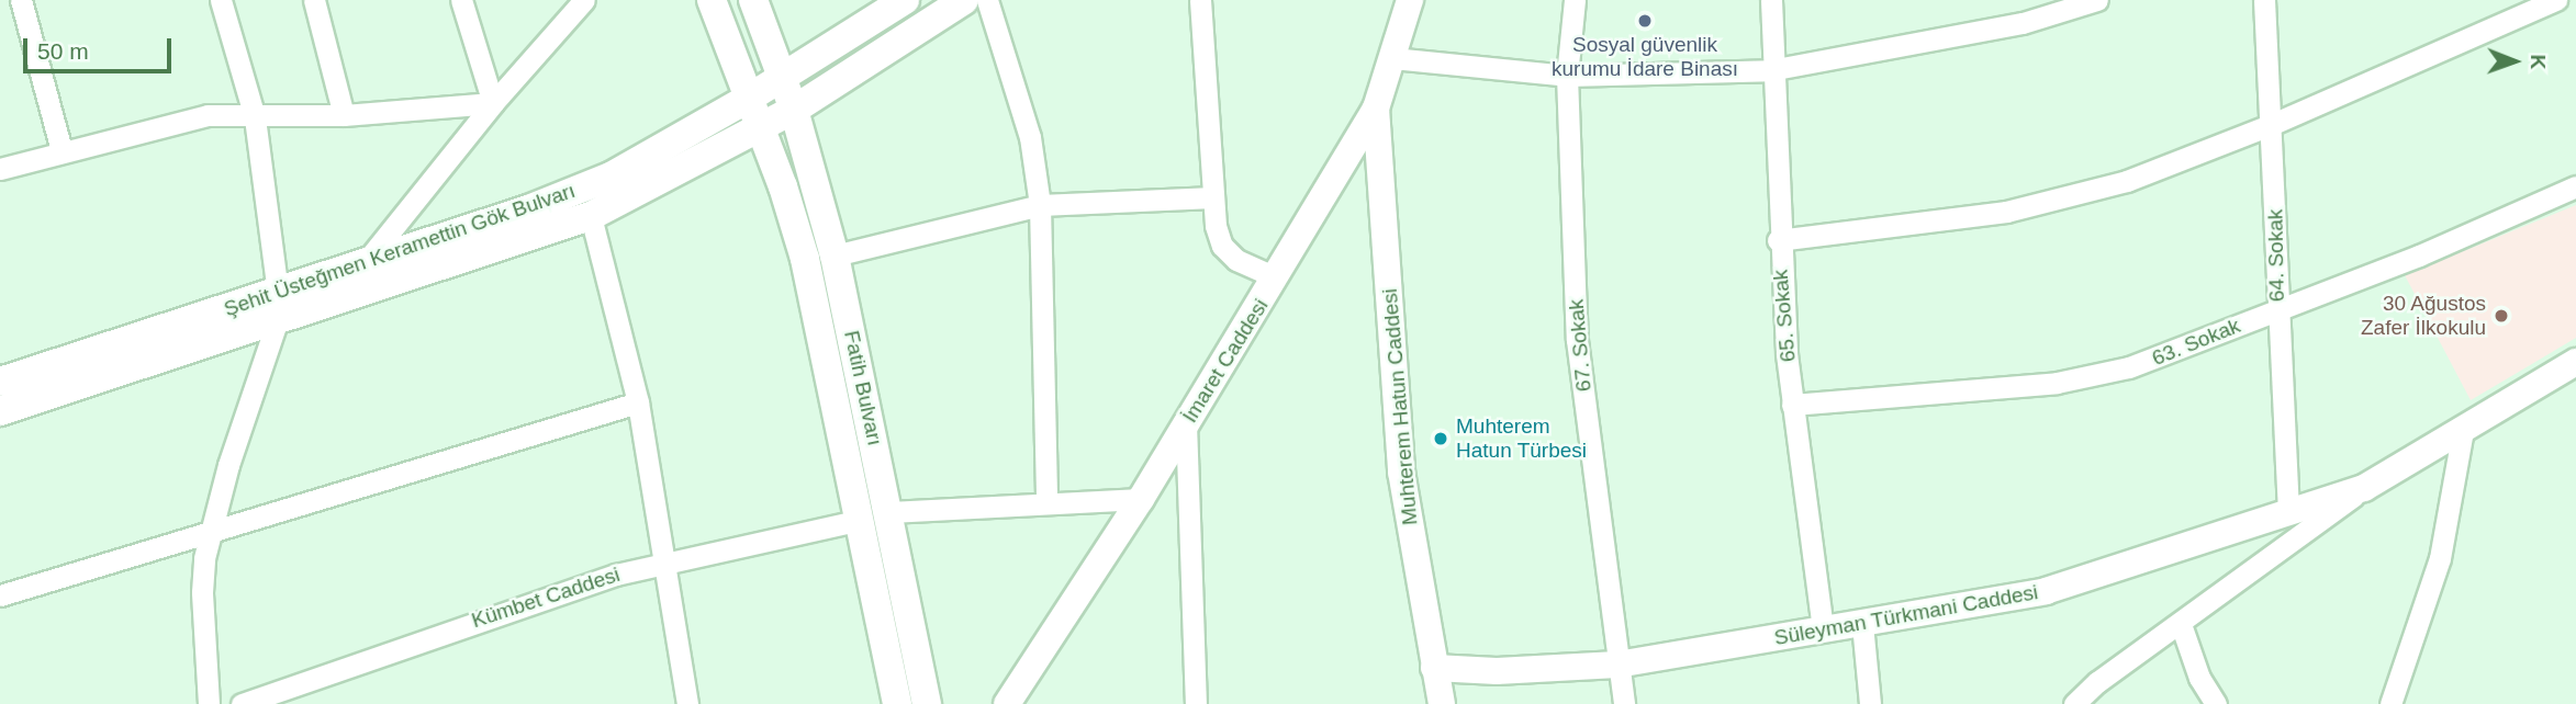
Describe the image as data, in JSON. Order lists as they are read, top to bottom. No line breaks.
{"streets":{"main road":["Şehit Üsteğmen Keramettin Gök Bulvarı","Fatih Bulvarı"],"street":["64. Sokak","65. Sokak","63. Sokak","67. Sokak","İmaret Caddesi","Muhterem Hatun Caddesi","Kümbet Caddesi","Süleyman Türkmani Caddesi"]},"crossings":[["Şehit Üsteğmen Keramettin Gök Bulvarı","Fatih Bulvarı"],["64. Sokak","63. Sokak"],["64. Sokak","Süleyman Türkmani Caddesi"],["65. Sokak","63. Sokak"],["65. Sokak","Süleyman Türkmani Caddesi"],["67. Sokak","Süleyman Türkmani Caddesi"],["İmaret Caddesi","Muhterem Hatun Caddesi"],["Fatih Bulvarı","Kümbet Caddesi"],["Muhterem Hatun Caddesi","Süleyman Türkmani Caddesi"]],"places":["Sosyal güvenlik kurumu İdare Binası","30 Ağustos Zafer İlkokulu","Muhterem Hatun Türbesi"],"scale_bar":"50 m","north":"right"}
